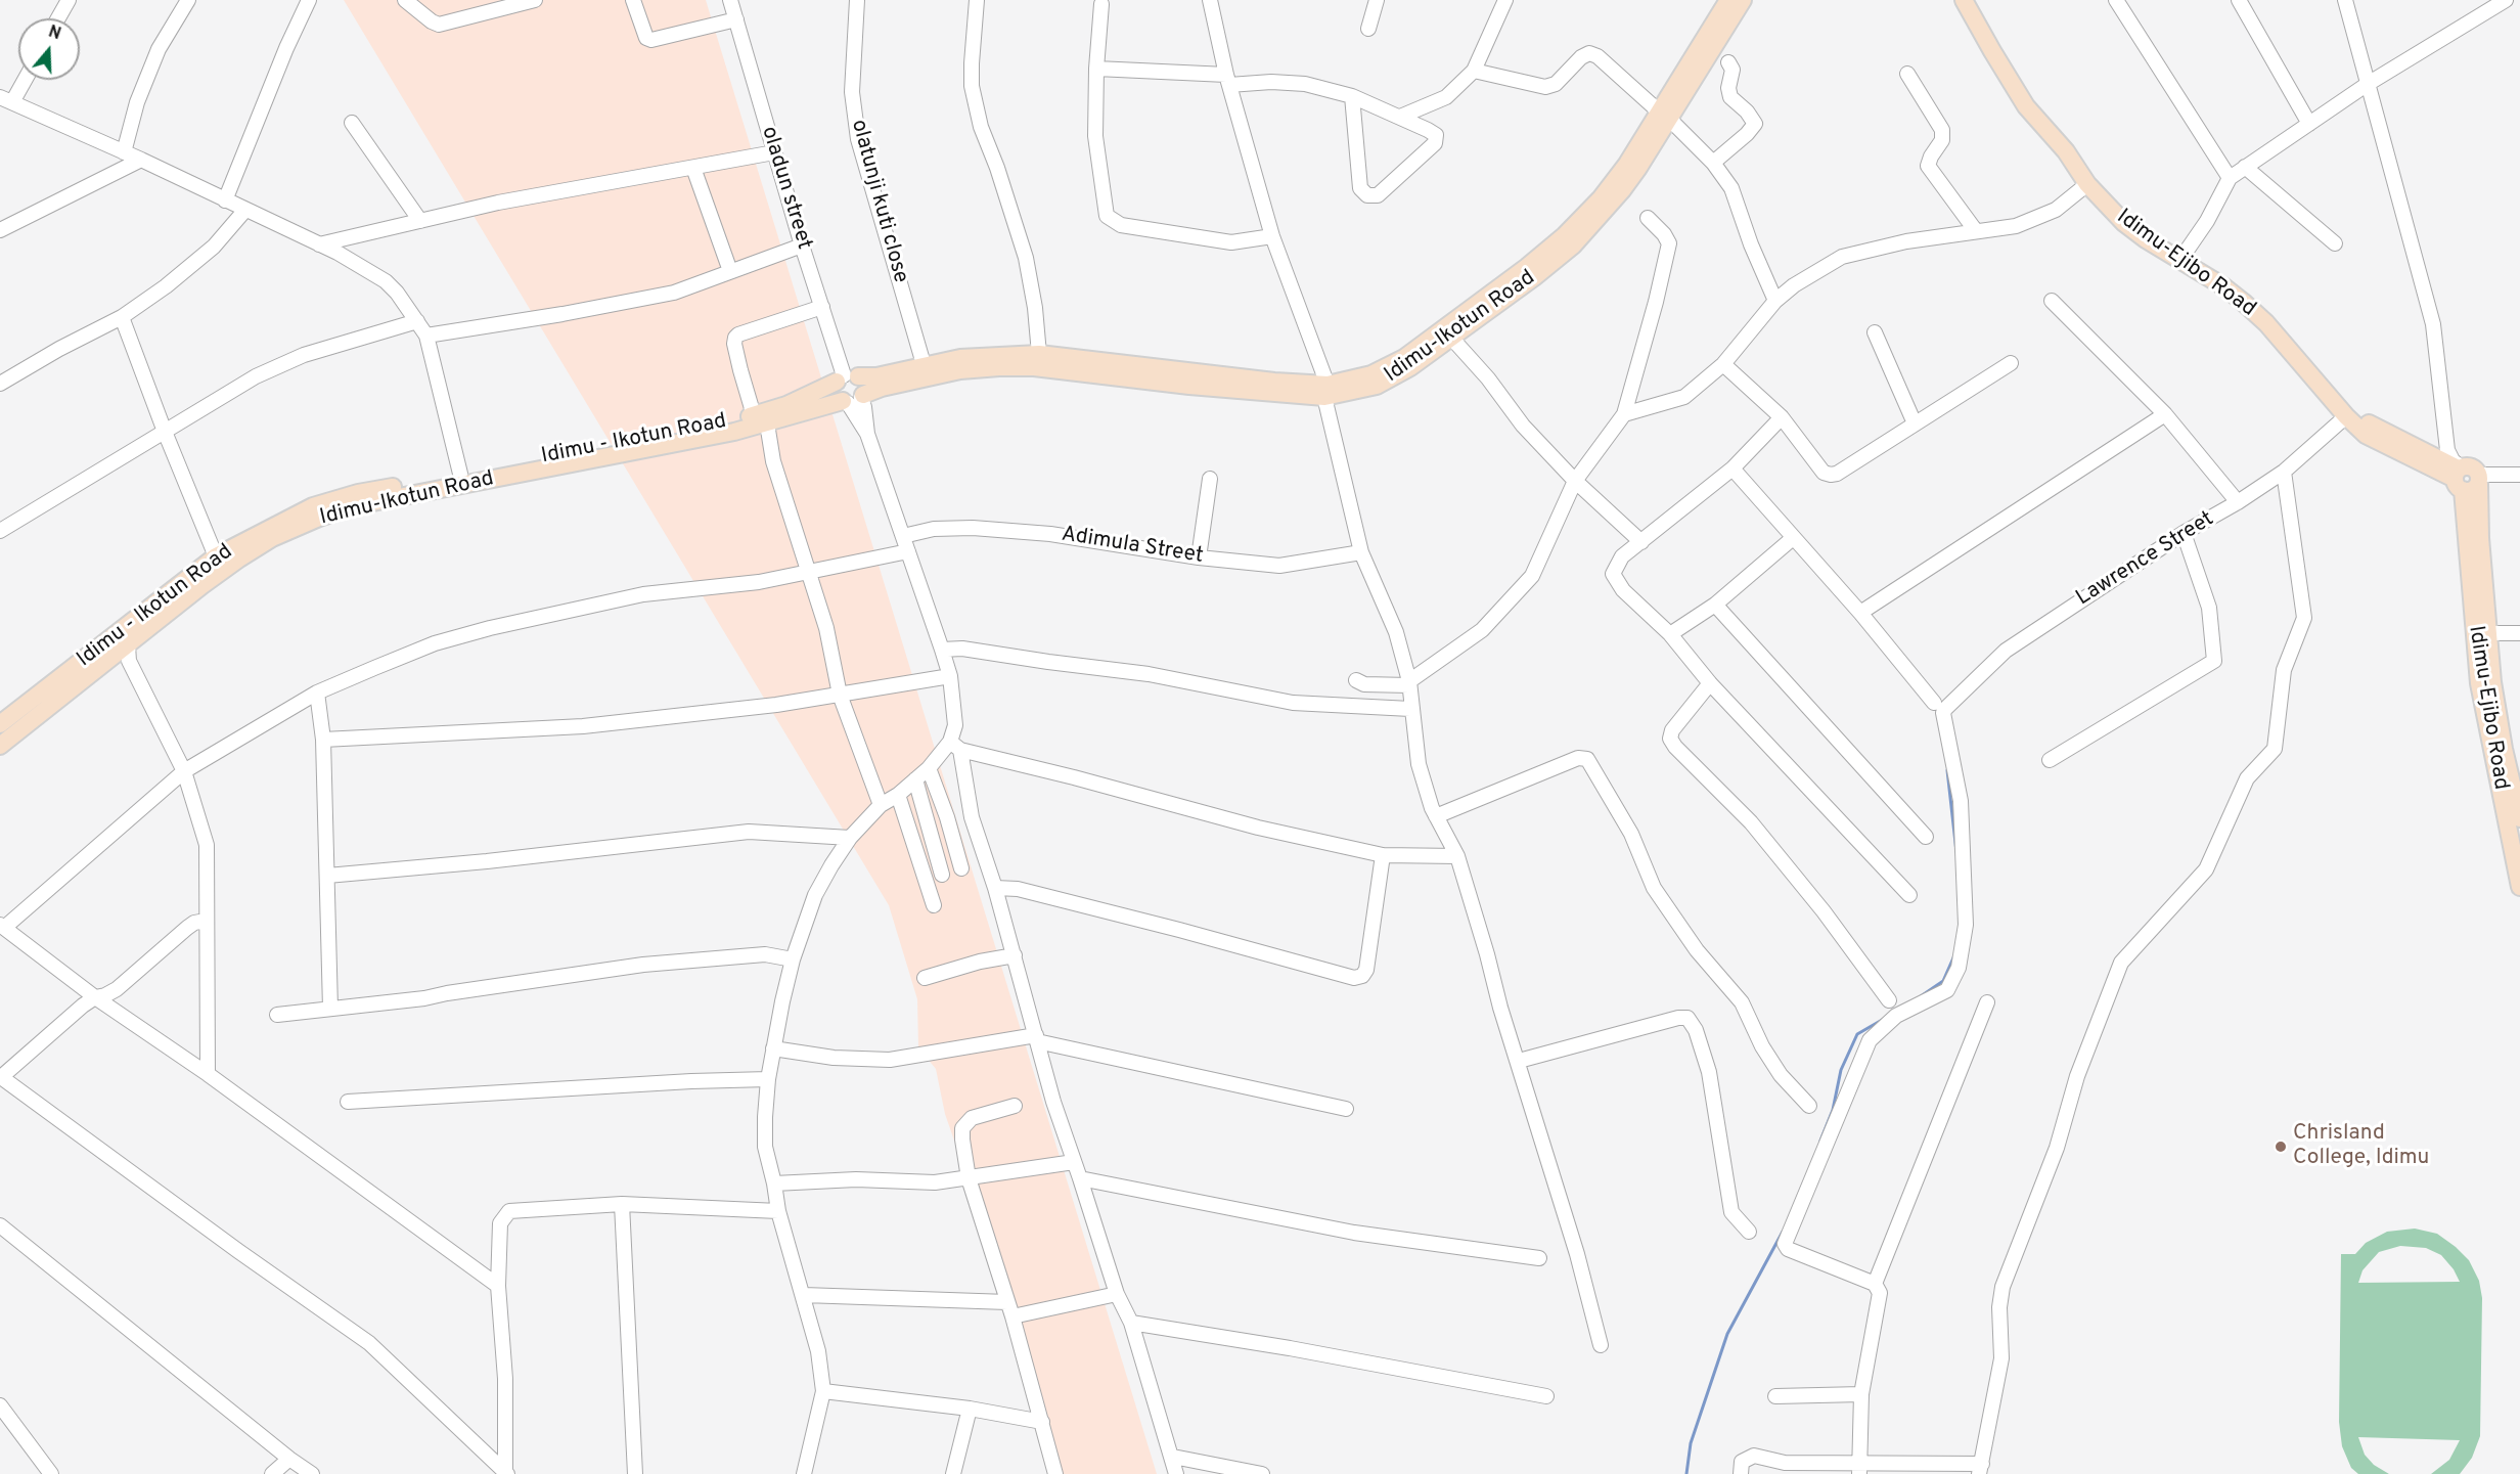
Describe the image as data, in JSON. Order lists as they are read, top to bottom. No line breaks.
{"streets":{"main road":["Idimu-Ejibo Road","Idimu-Ikotun Road","Idimu - Ikotun Road"],"street":["oladun street","olatunji kuti close","Adimula Street","Lawrence Street"]},"crossings":[["oladun street","Idimu-Ikotun Road"],["olatunji kuti close","Idimu-Ikotun Road"],["Idimu-Ejibo Road","Lawrence Street"],["Idimu-Ikotun Road","Idimu - Ikotun Road"]],"places":["Chrisland College, Idimu"],"north":"top"}
